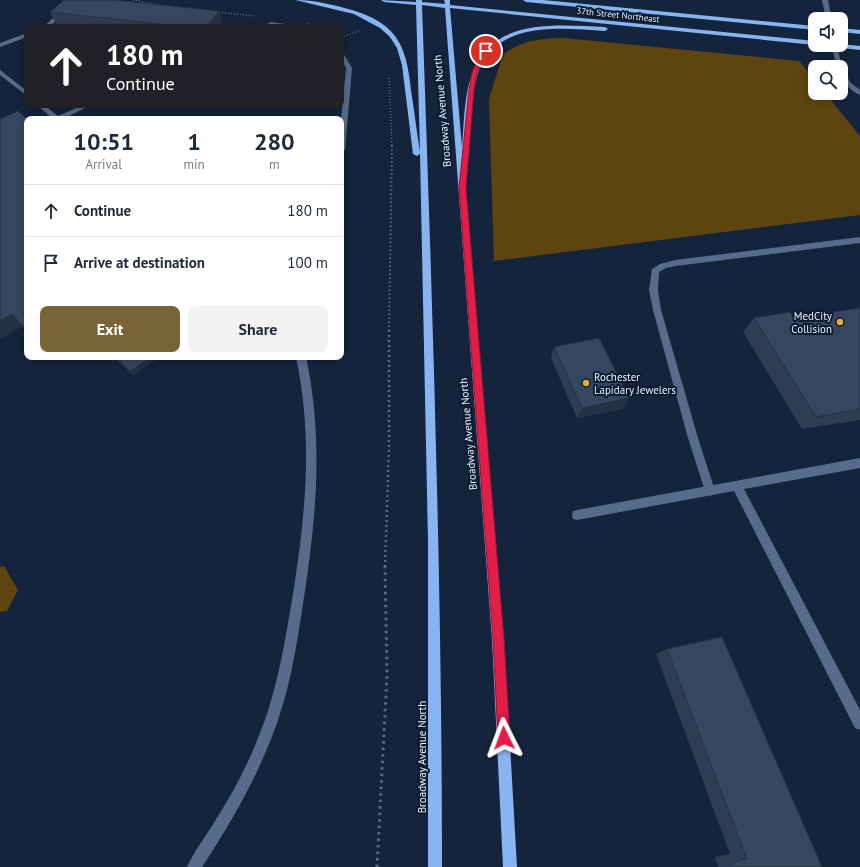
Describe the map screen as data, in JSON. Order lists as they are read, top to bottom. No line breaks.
{"streets":{"main road":["37th Street Northeast","Broadway Avenue North"]},"crossings":[["37th Street Northeast","Broadway Avenue North"]],"places":["MedCity Collision","Rochester Lapidary Jewelers"],"page":{"turn":["180 m","Continue"],"eta":["10:51","Arrival","1","min","280","m"],"list":[{"name":"Continue","value":"180 m"},{"name":"Arrive at destination","value":"100 m"}],"buttons":["Exit","Share"]}}
